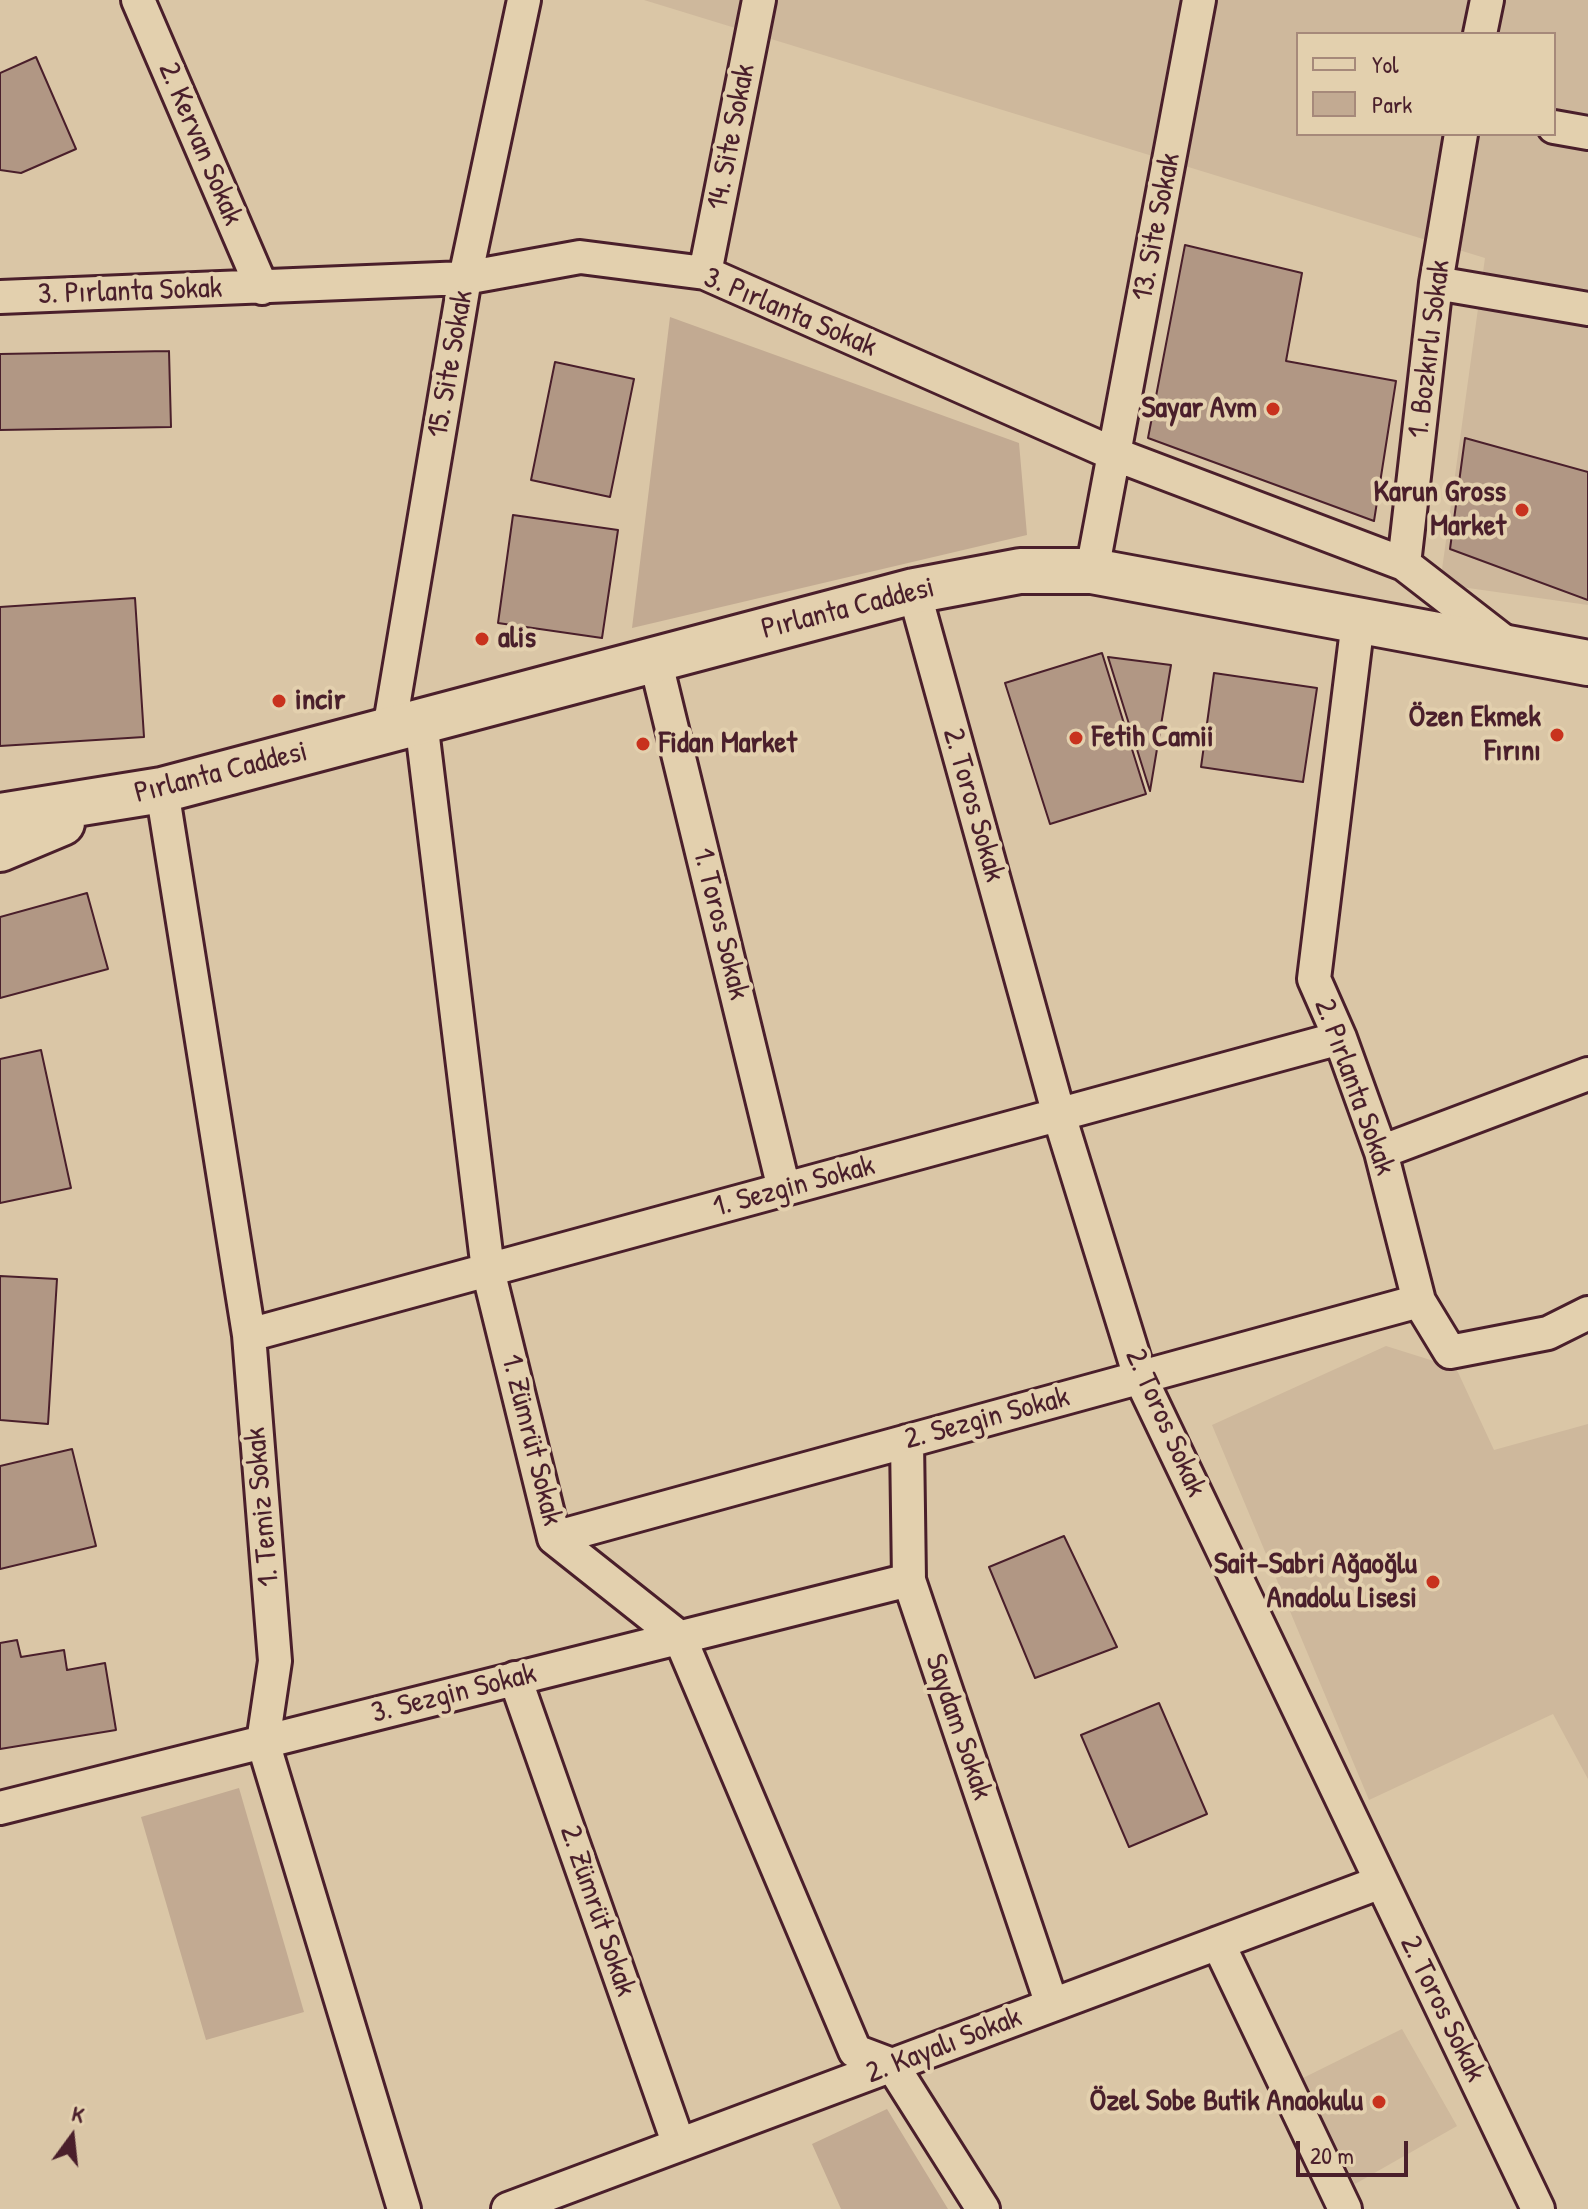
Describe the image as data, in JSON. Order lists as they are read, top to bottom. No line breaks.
{"streets":{"street":["14. Site Sokak","2. Kervan Sokak","13. Site Sokak","3. Pırlanta Sokak","1. Bozkırlı Sokak","15. Site Sokak","Pırlanta Caddesi","2. Toros Sokak","1. Toros Sokak","2. Pırlanta Sokak","1. Sezgin Sokak","2. Sezgin Sokak","1. Zümrüt Sokak","1. Temiz Sokak","3. Sezgin Sokak","Saydam Sokak","2. Zümrüt Sokak","2. Kayalı Sokak"]},"crossings":[["14. Site Sokak","3. Pırlanta Sokak"],["2. Kervan Sokak","3. Pırlanta Sokak"],["13. Site Sokak","3. Pırlanta Sokak"],["13. Site Sokak","Pırlanta Caddesi"],["3. Pırlanta Sokak","1. Bozkırlı Sokak"],["3. Pırlanta Sokak","15. Site Sokak"],["3. Pırlanta Sokak","Pırlanta Caddesi"],["15. Site Sokak","Pırlanta Caddesi"],["15. Site Sokak","1. Zümrüt Sokak"],["Pırlanta Caddesi","2. Toros Sokak"],["Pırlanta Caddesi","1. Toros Sokak"],["Pırlanta Caddesi","2. Pırlanta Sokak"],["Pırlanta Caddesi","1. Zümrüt Sokak"],["Pırlanta Caddesi","1. Temiz Sokak"],["2. Toros Sokak","1. Sezgin Sokak"],["2. Toros Sokak","2. Sezgin Sokak"],["2. Toros Sokak","2. Kayalı Sokak"],["1. Toros Sokak","1. Sezgin Sokak"],["2. Pırlanta Sokak","1. Sezgin Sokak"],["2. Pırlanta Sokak","2. Sezgin Sokak"],["1. Sezgin Sokak","1. Zümrüt Sokak"],["1. Sezgin Sokak","1. Temiz Sokak"],["2. Sezgin Sokak","1. Zümrüt Sokak"],["2. Sezgin Sokak","Saydam Sokak"],["1. Zümrüt Sokak","3. Sezgin Sokak"],["1. Zümrüt Sokak","2. Kayalı Sokak"],["1. Temiz Sokak","3. Sezgin Sokak"],["3. Sezgin Sokak","Saydam Sokak"],["3. Sezgin Sokak","2. Zümrüt Sokak"],["Saydam Sokak","2. Kayalı Sokak"],["2. Zümrüt Sokak","2. Kayalı Sokak"]],"places":["Sayar Avm","Karun Gross Market","alis","incir","Özen Ekmek Fırını","Fetih Camii","Fidan Market","Sait-Sabri Ağaoğlu Anadolu Lisesi","Özel Sobe Butik Anaokulu"],"legend":["Yol","Park"],"scale_bar":"20 m","north":"top"}
